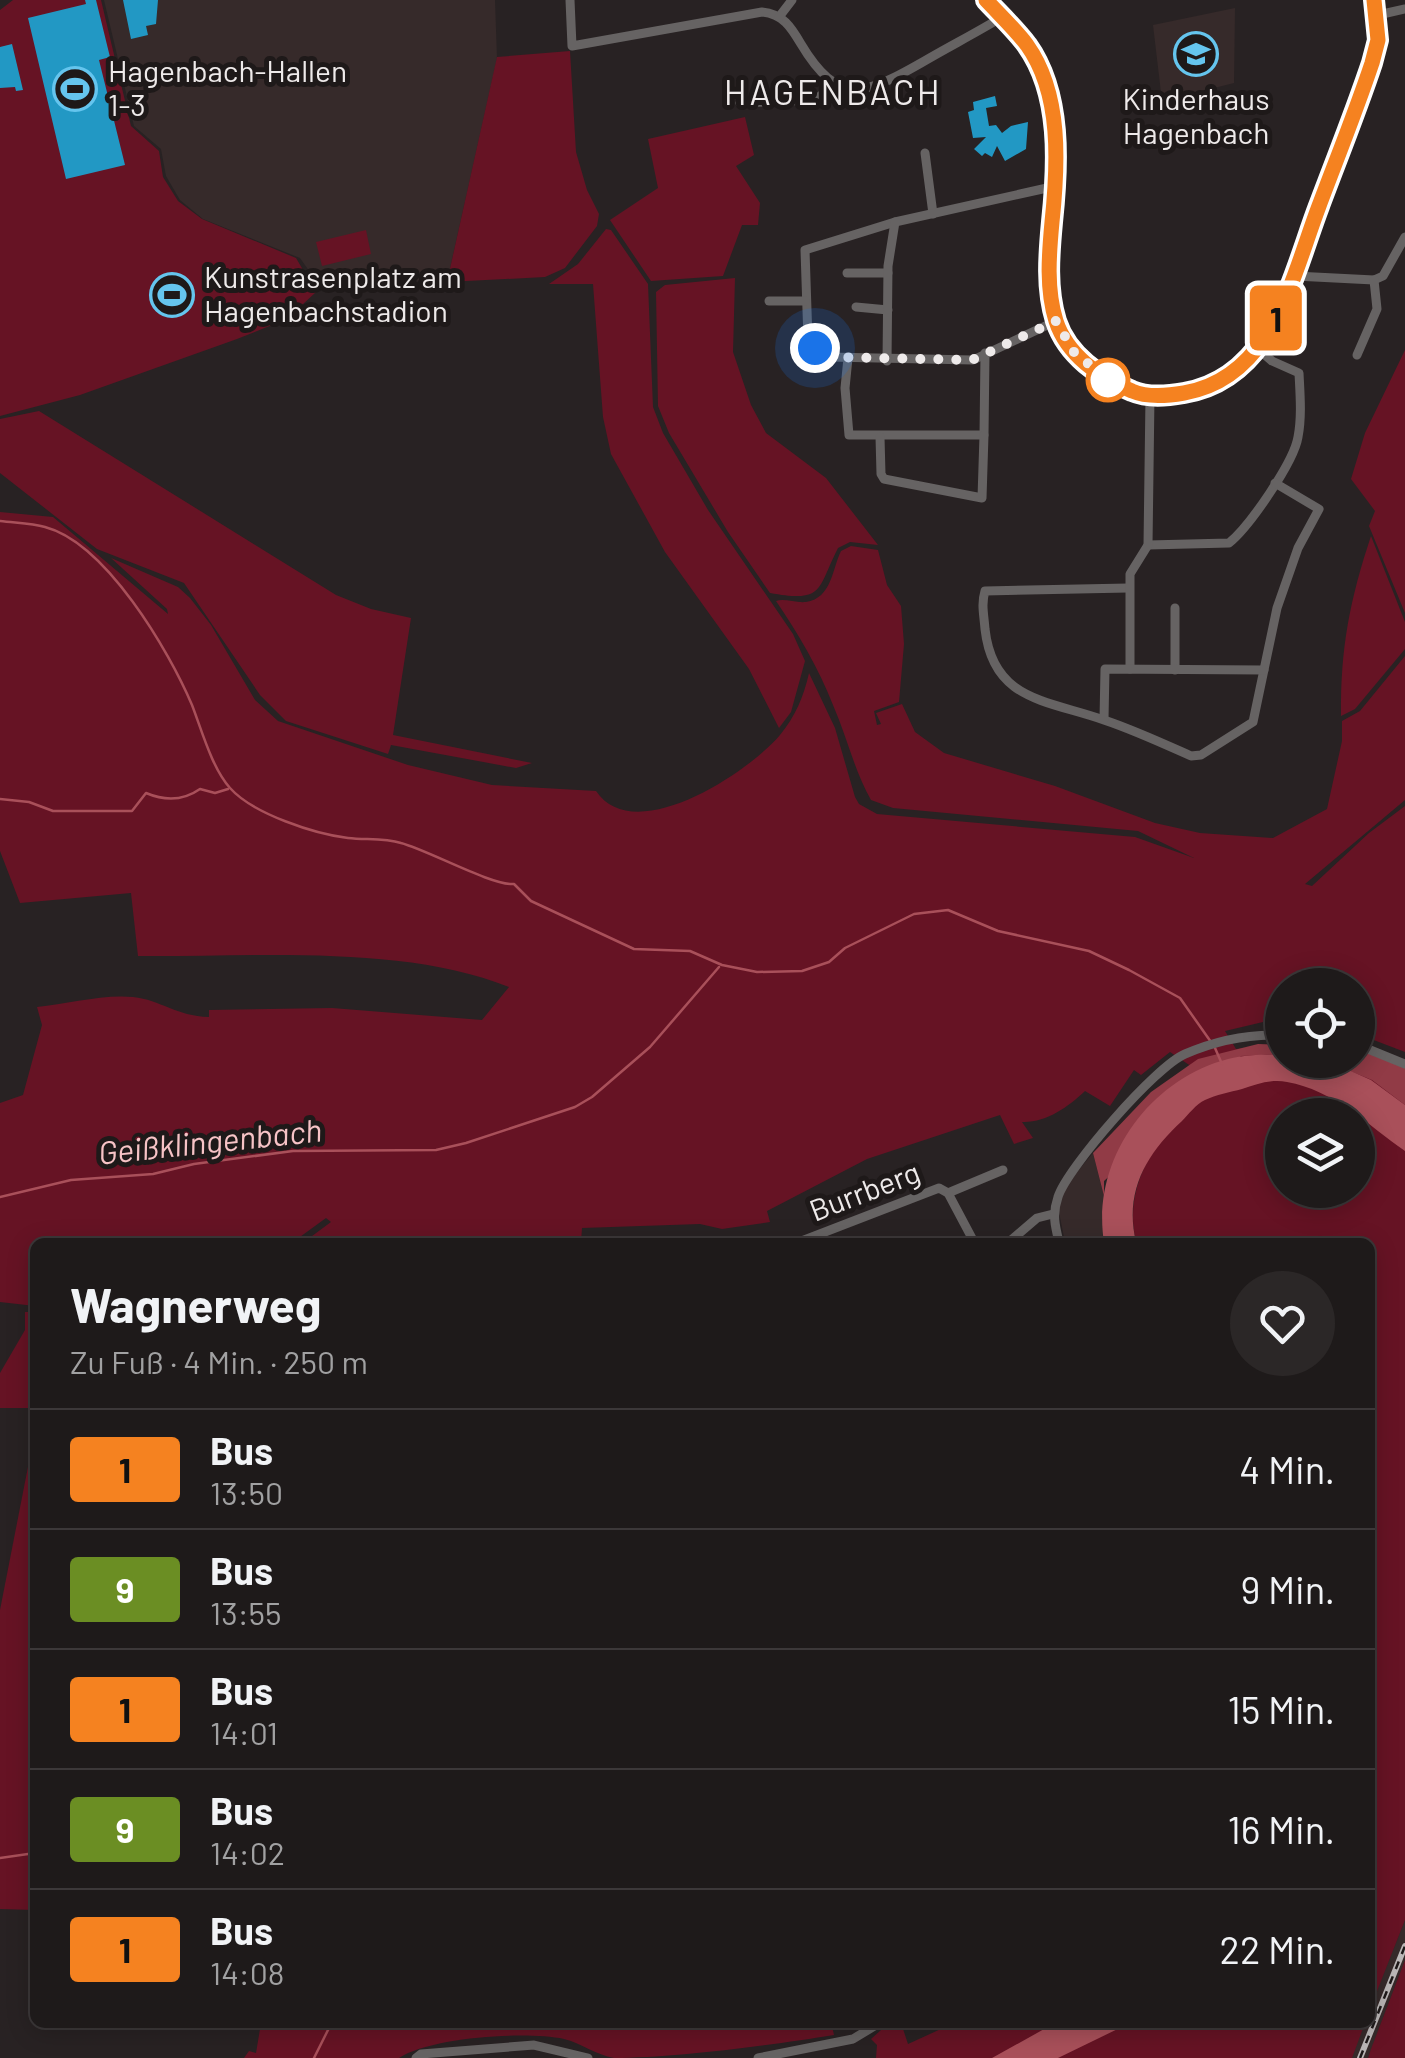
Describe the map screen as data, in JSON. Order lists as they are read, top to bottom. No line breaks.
{"streets":{"street":["Burrberg"]},"districts":["HAGENBACH"],"water":["Geißklingenbach"],"places":{"school or university":["Kinderhaus Hagenbach"],"sports":["Hagenbach-Hallen 1-3","Kunstrasenplatz am Hagenbachstadion"]},"lines":["bus line 1"],"page":{"on_map":"1","heading":["Wagnerweg","Zu Fuß · 4 Min. · 250 m"],"list":[{"mark":"1","name":"Bus","note":"13:50","value":"4 Min."},{"mark":"9","name":"Bus","note":"13:55","value":"9 Min."},{"mark":"1","name":"Bus","note":"14:01","value":"15 Min."},{"mark":"9","name":"Bus","note":"14:02","value":"16 Min."},{"mark":"1","name":"Bus","note":"14:08","value":"22 Min."}]}}
